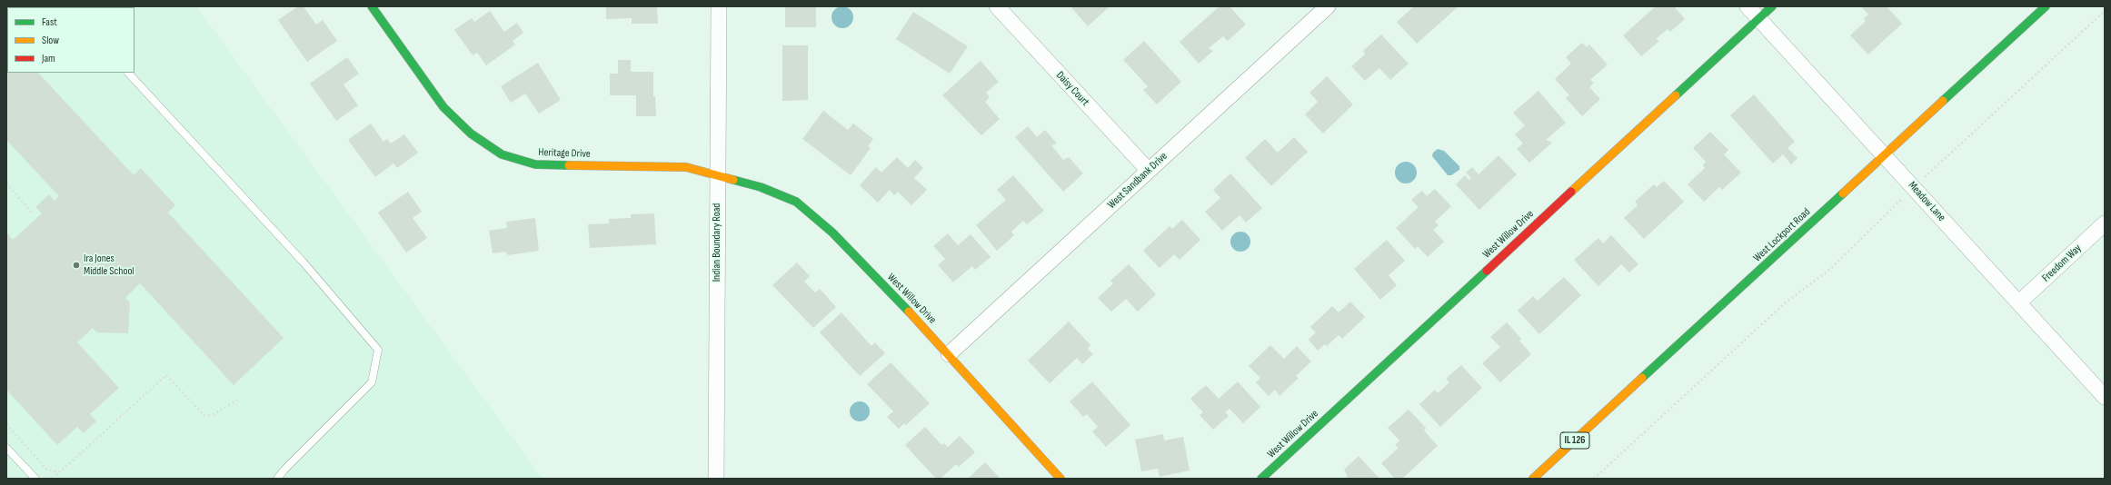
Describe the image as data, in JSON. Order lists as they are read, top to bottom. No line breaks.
{"streets":{"street":["Daisy Court","Heritage Drive","West Sandbank Drive","Meadow Lane","West Willow Drive","West Lockport Road","Indian Boundary Road","Freedom Way","IL 126"]},"crossings":[["Daisy Court","West Sandbank Drive"],["Heritage Drive","West Willow Drive"],["Heritage Drive","Indian Boundary Road"],["West Sandbank Drive","West Willow Drive"],["Meadow Lane","West Willow Drive"],["Meadow Lane","West Lockport Road"],["Meadow Lane","Freedom Way"],["West Willow Drive","Indian Boundary Road"]],"places":["Ira Jones Middle School"],"legend":["Fast","Slow","Jam"]}
